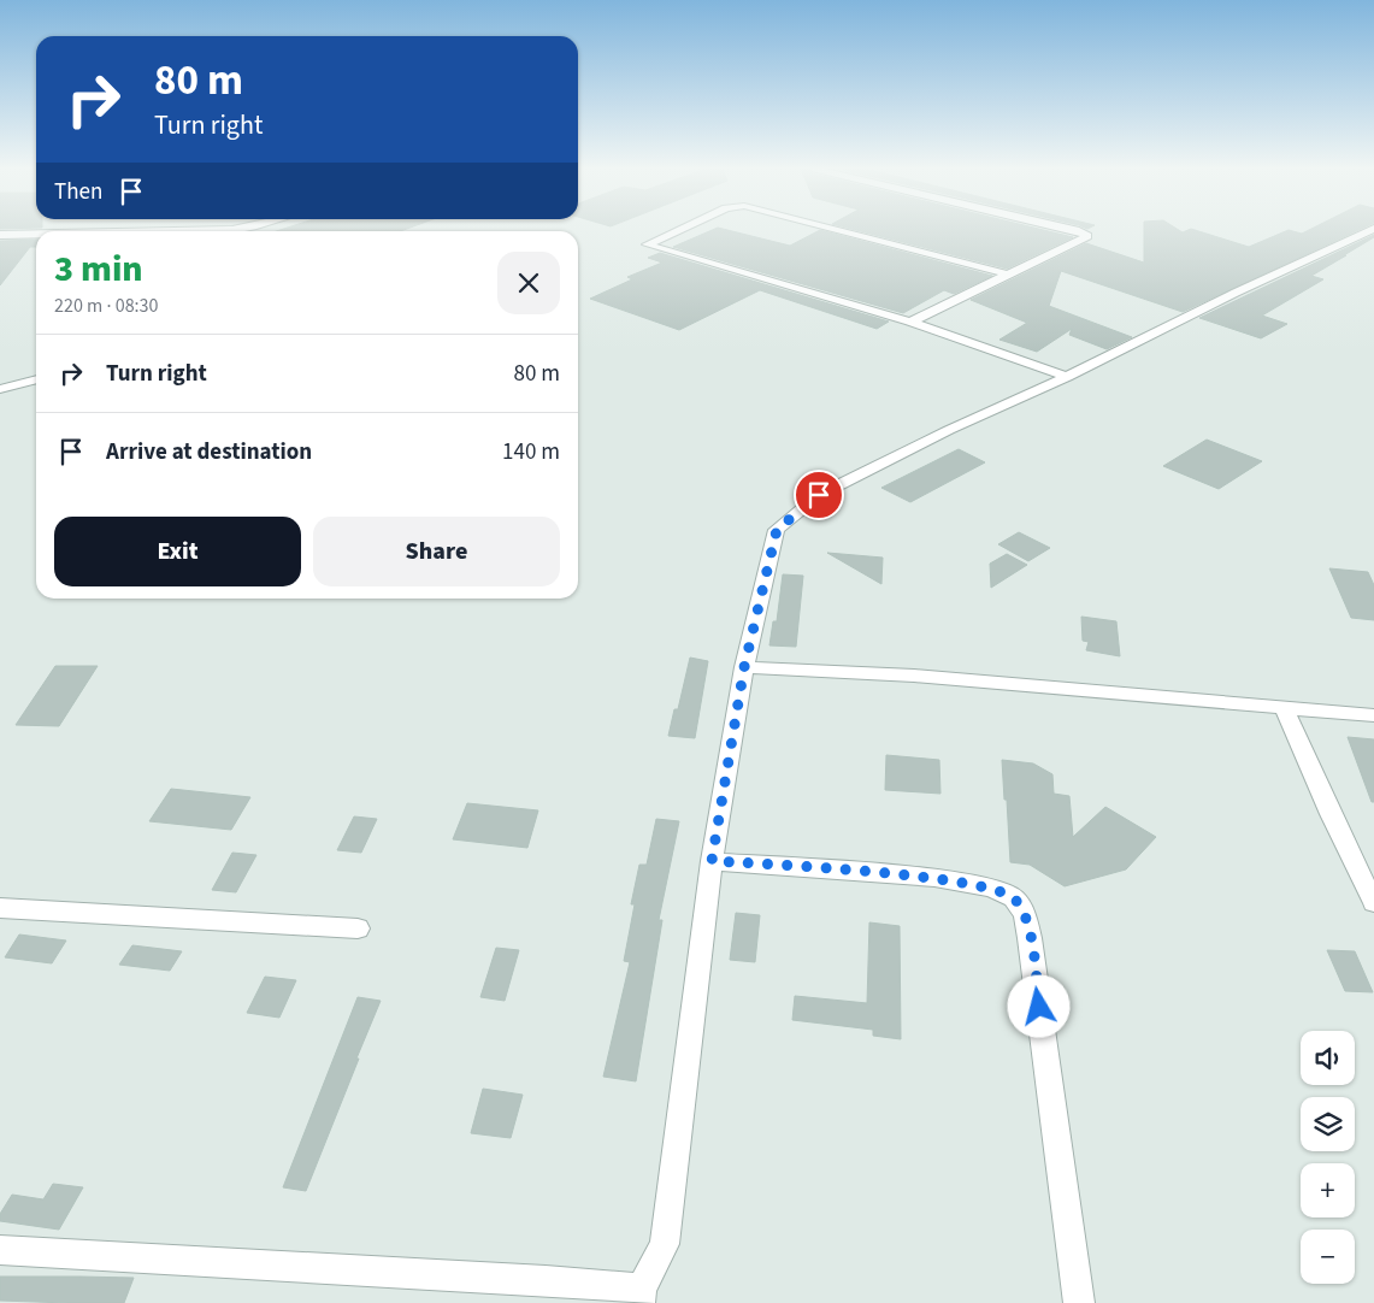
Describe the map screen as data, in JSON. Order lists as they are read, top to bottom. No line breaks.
{"page":{"turn":["80 m","Turn right"],"then":"Then","heading":["3 min","220 m · 08:30"],"list":[{"name":"Turn right","value":"80 m"},{"name":"Arrive at destination","value":"140 m"}],"buttons":["Exit","Share"],"map_buttons":["+","−"]}}
